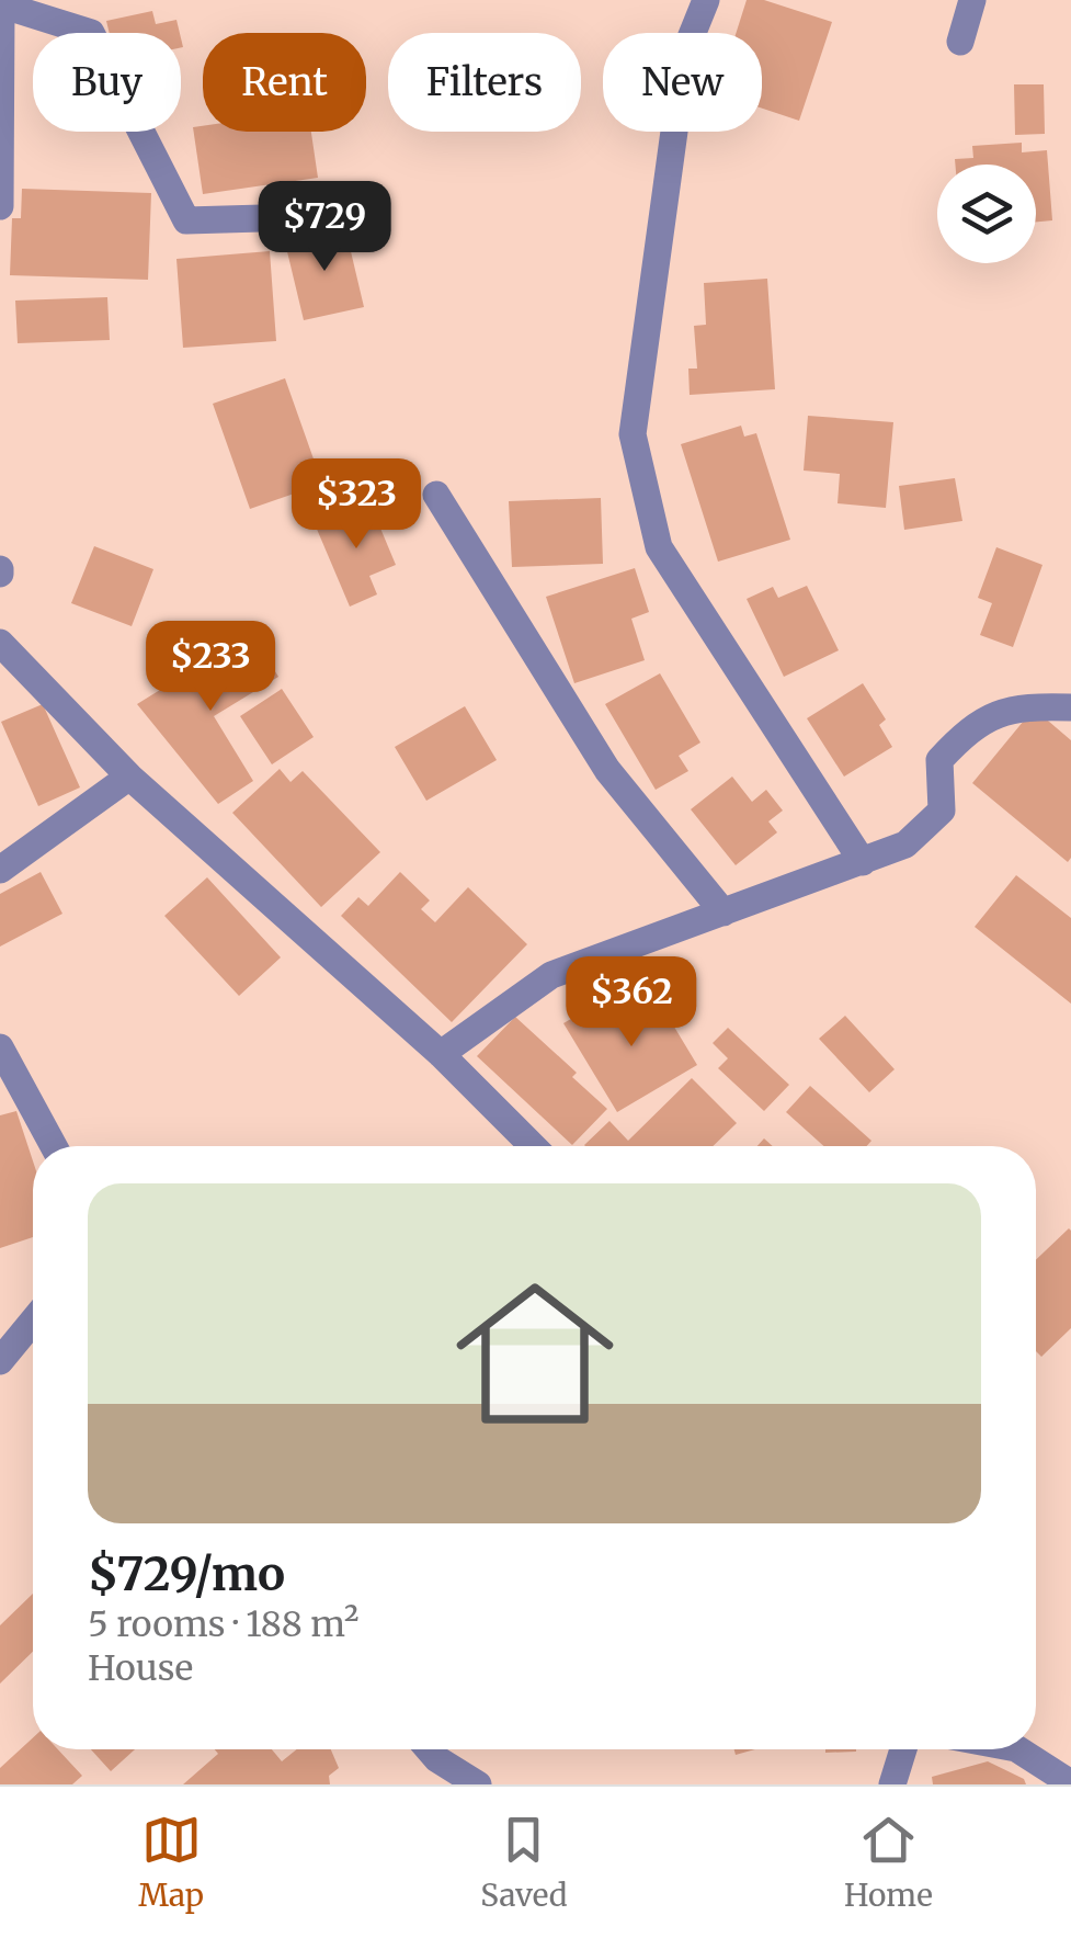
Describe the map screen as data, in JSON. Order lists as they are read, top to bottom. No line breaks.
{"page":{"chip":["Buy","Rent","Filters","New"],"price":["$729","$323","$233","$362"],"list":[{"name":"$729/mo","note":"5 rooms · 188 m² · House"}],"tabs":["Map","Saved","Home"]}}
